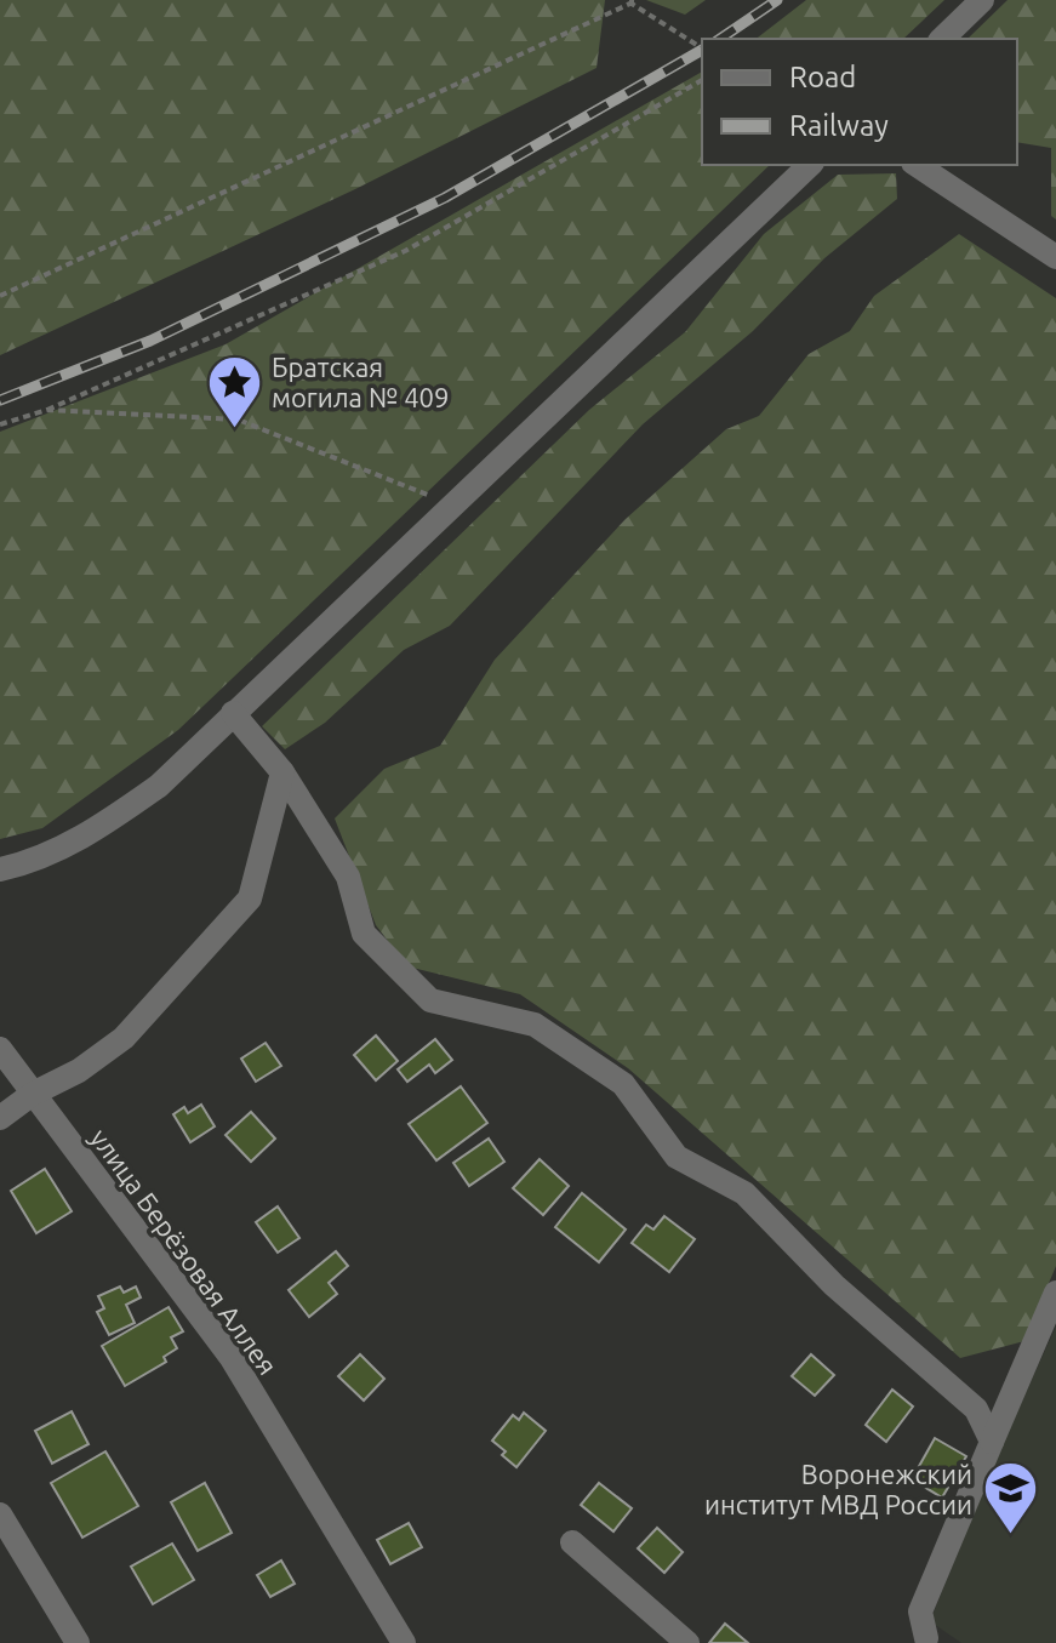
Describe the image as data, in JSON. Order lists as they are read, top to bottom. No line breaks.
{"streets":{"street":["улица Берёзовая Аллея"]},"places":{"place":["Братская могила № 409"],"school or university":["Воронежский институт МВД России"]},"legend":["Road","Railway"]}
